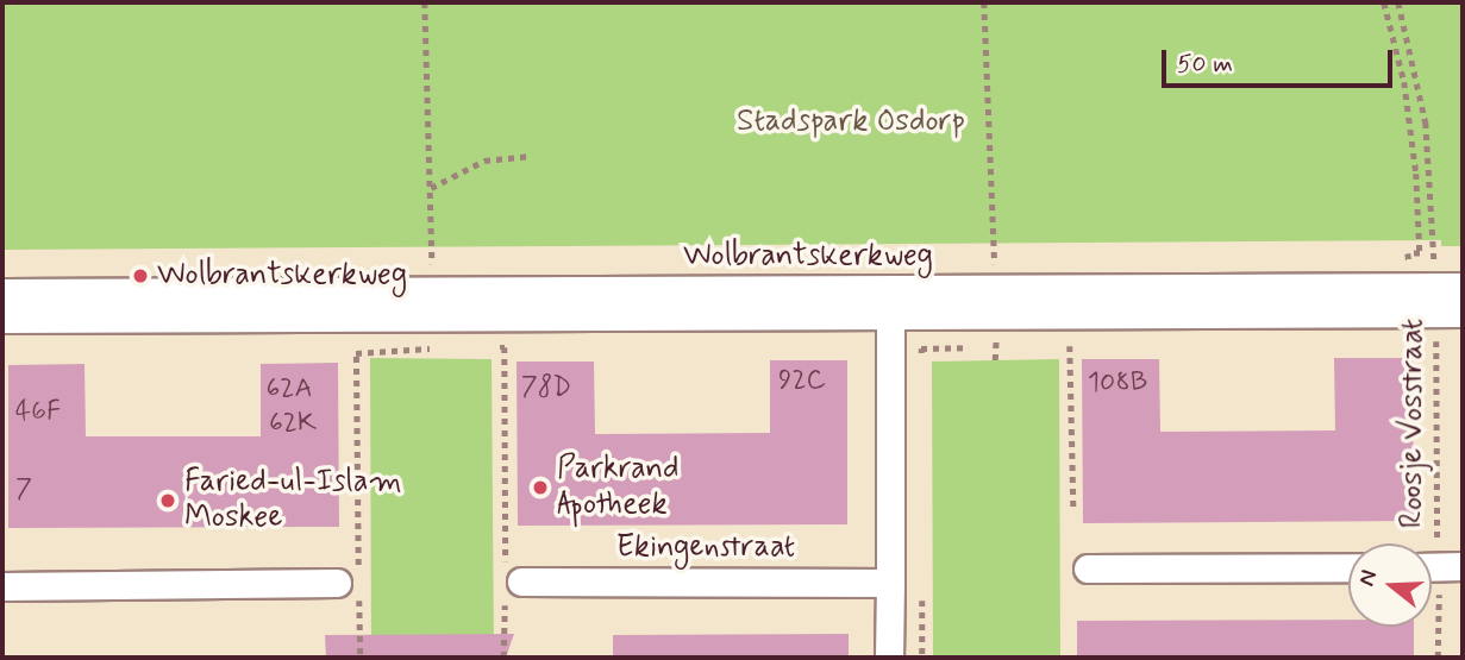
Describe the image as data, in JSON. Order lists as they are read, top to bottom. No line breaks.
{"streets":{"street":["Wolbrantskerkweg","Ekingenstraat"],"path":["Roosje Vosstraat"]},"crossings":[["Wolbrantskerkweg","Roosje Vosstraat"]],"parks":["Stadspark Osdorp"],"places":["Wolbrantskerkweg","Parkrand Apotheek","Faried-ul-Islam Moskee"],"house_numbers":["92C","108B","78D","62A","46F","62K","7"],"scale_bar":"50 m","north":"left"}
